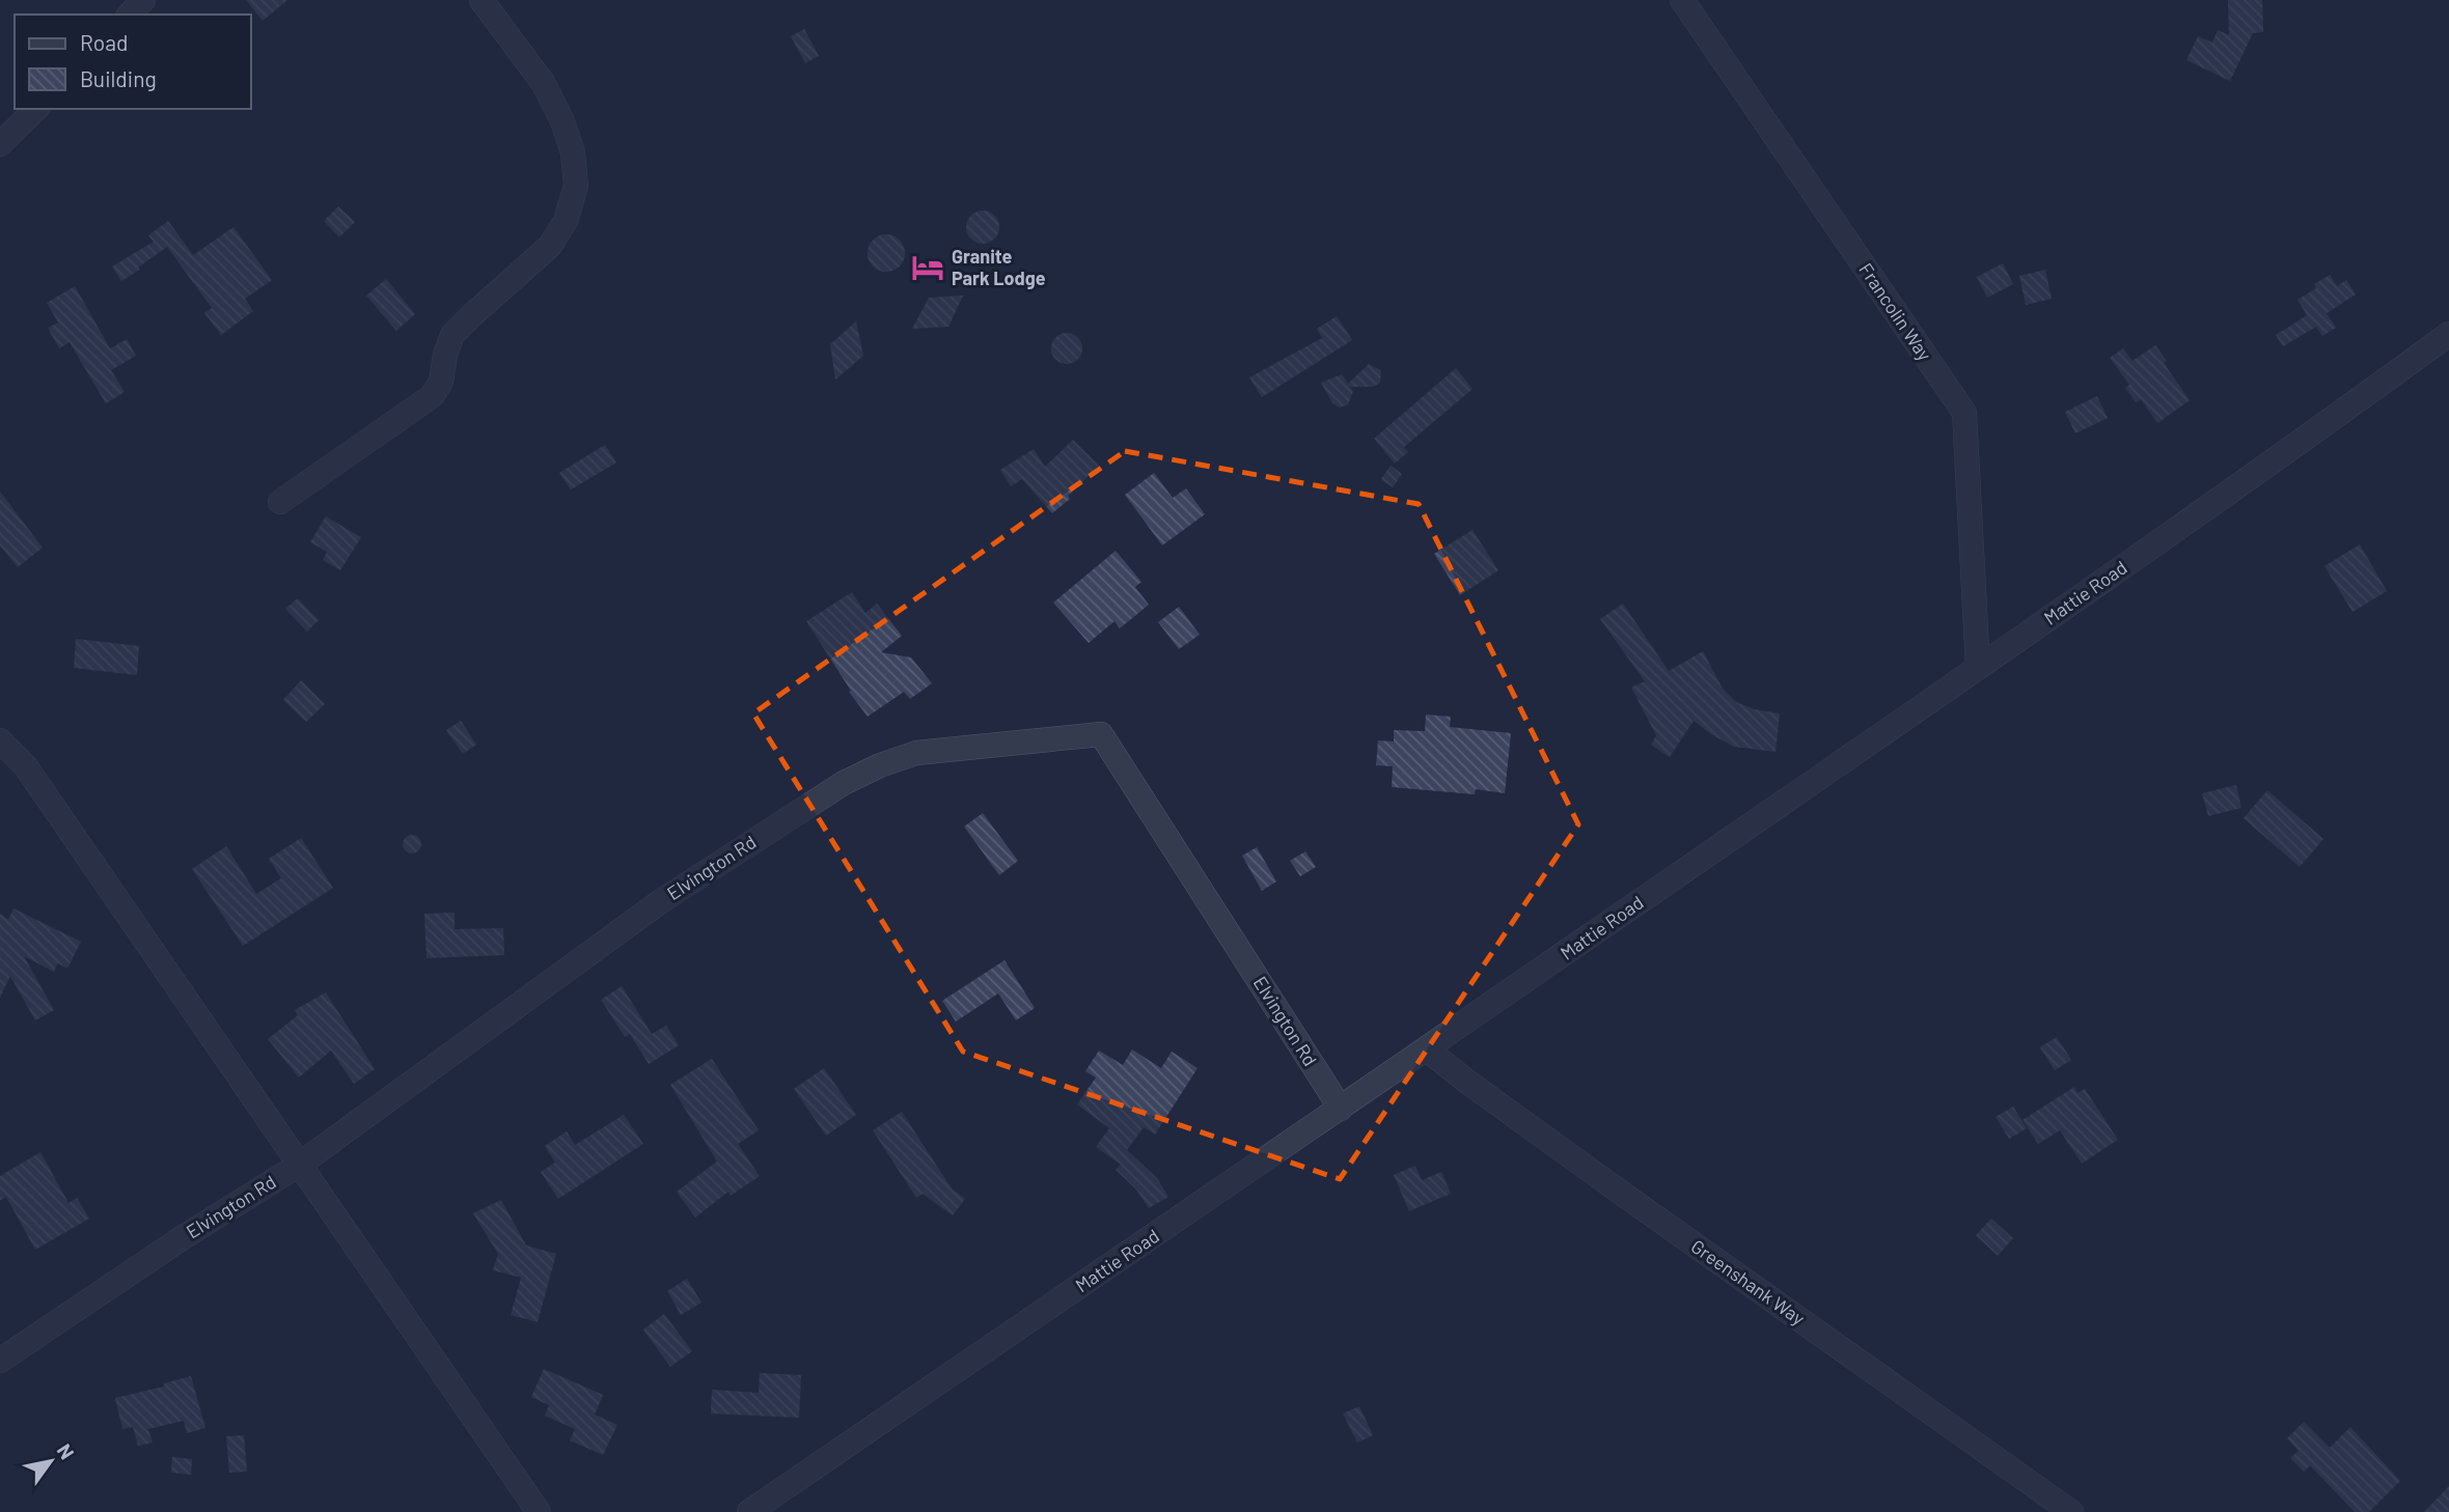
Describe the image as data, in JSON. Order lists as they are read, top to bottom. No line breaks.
{"streets":{"street":["Francolin Way","Mattie Road","Elvington Rd","Greenshank Way"]},"crossings":[["Francolin Way","Mattie Road"],["Mattie Road","Elvington Rd"],["Mattie Road","Greenshank Way"]],"places":{"hotel":["Granite Park Lodge"]},"legend":["Road","Building"],"north":"top right"}
